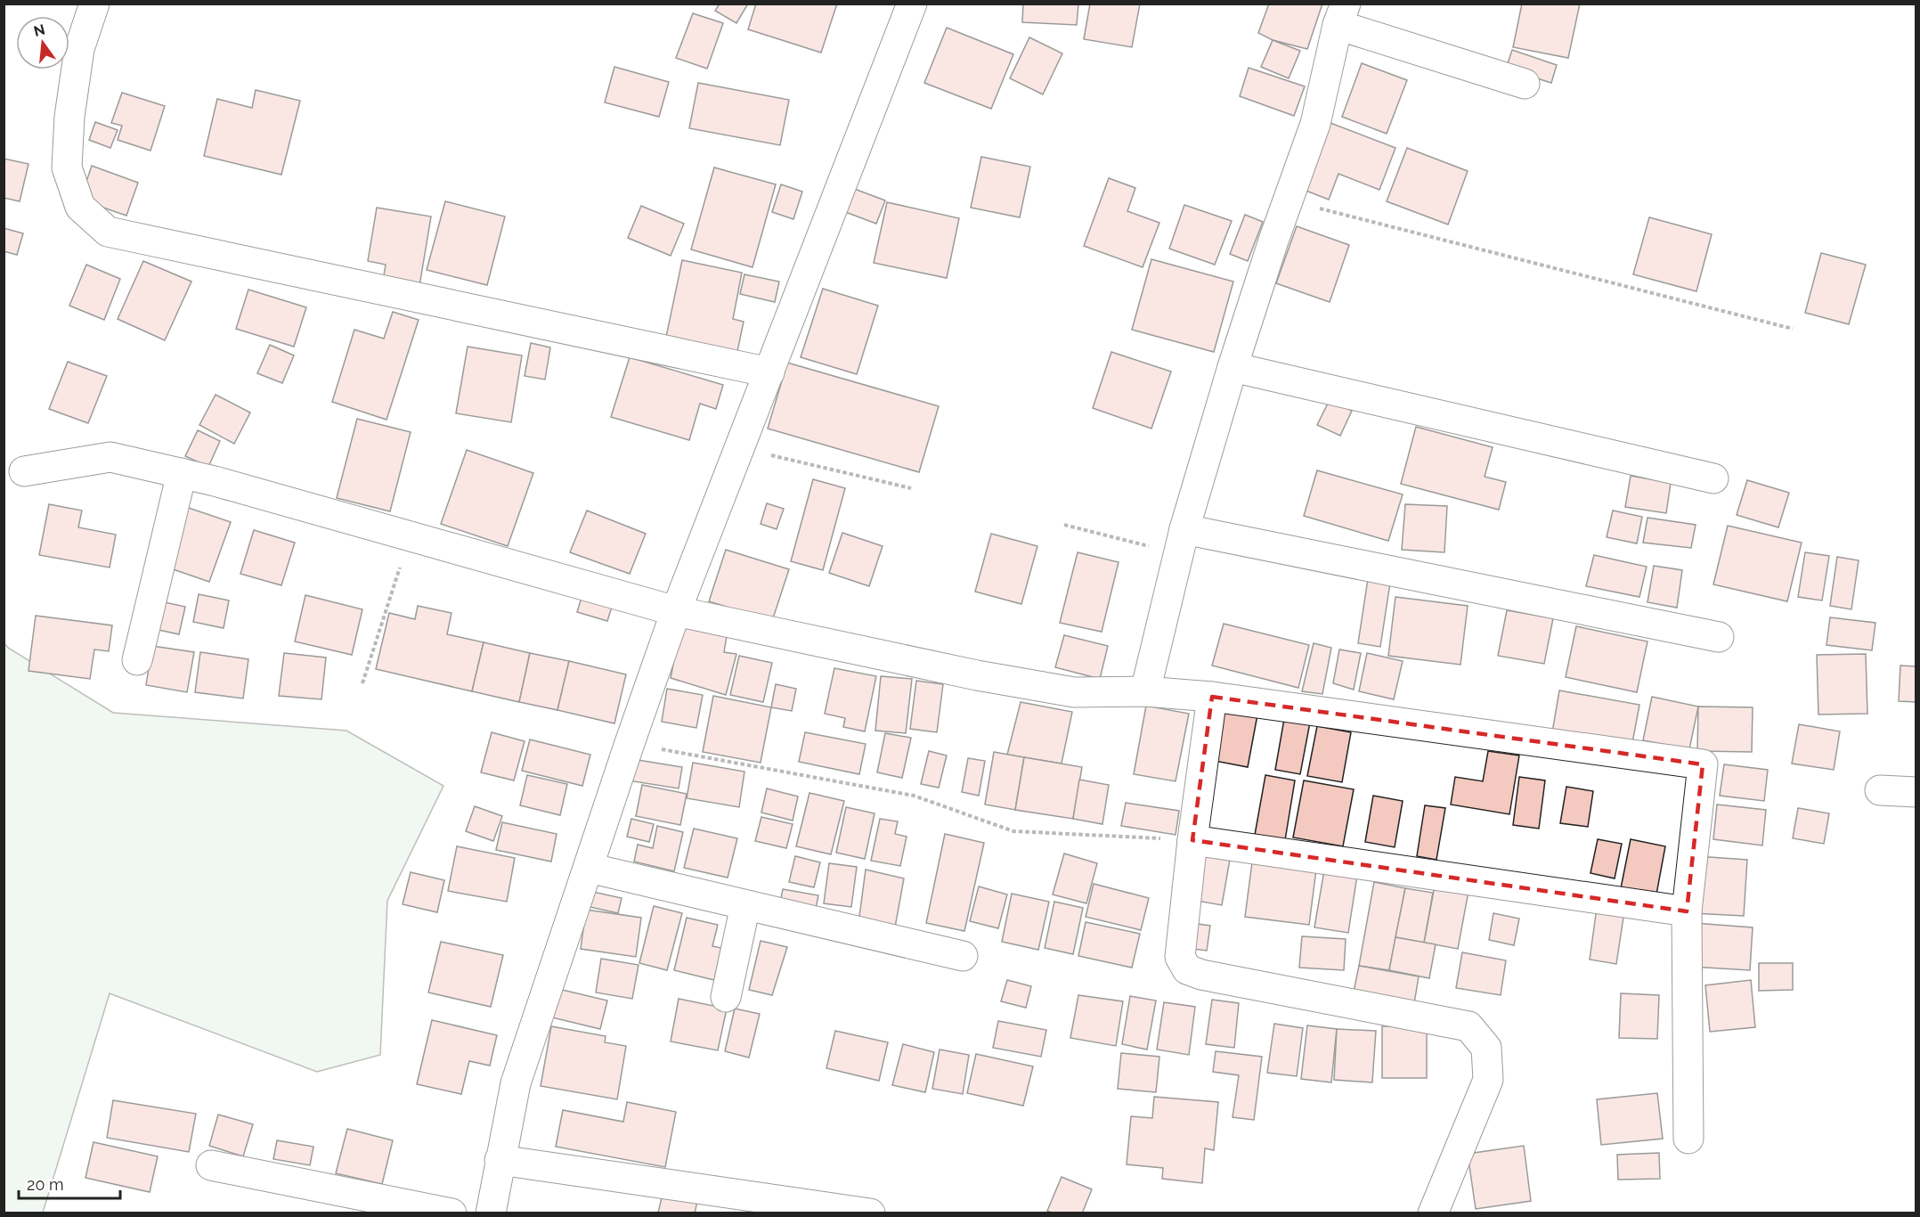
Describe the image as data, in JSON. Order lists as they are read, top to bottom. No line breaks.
{"scale_bar":"20 m","north":"top"}
